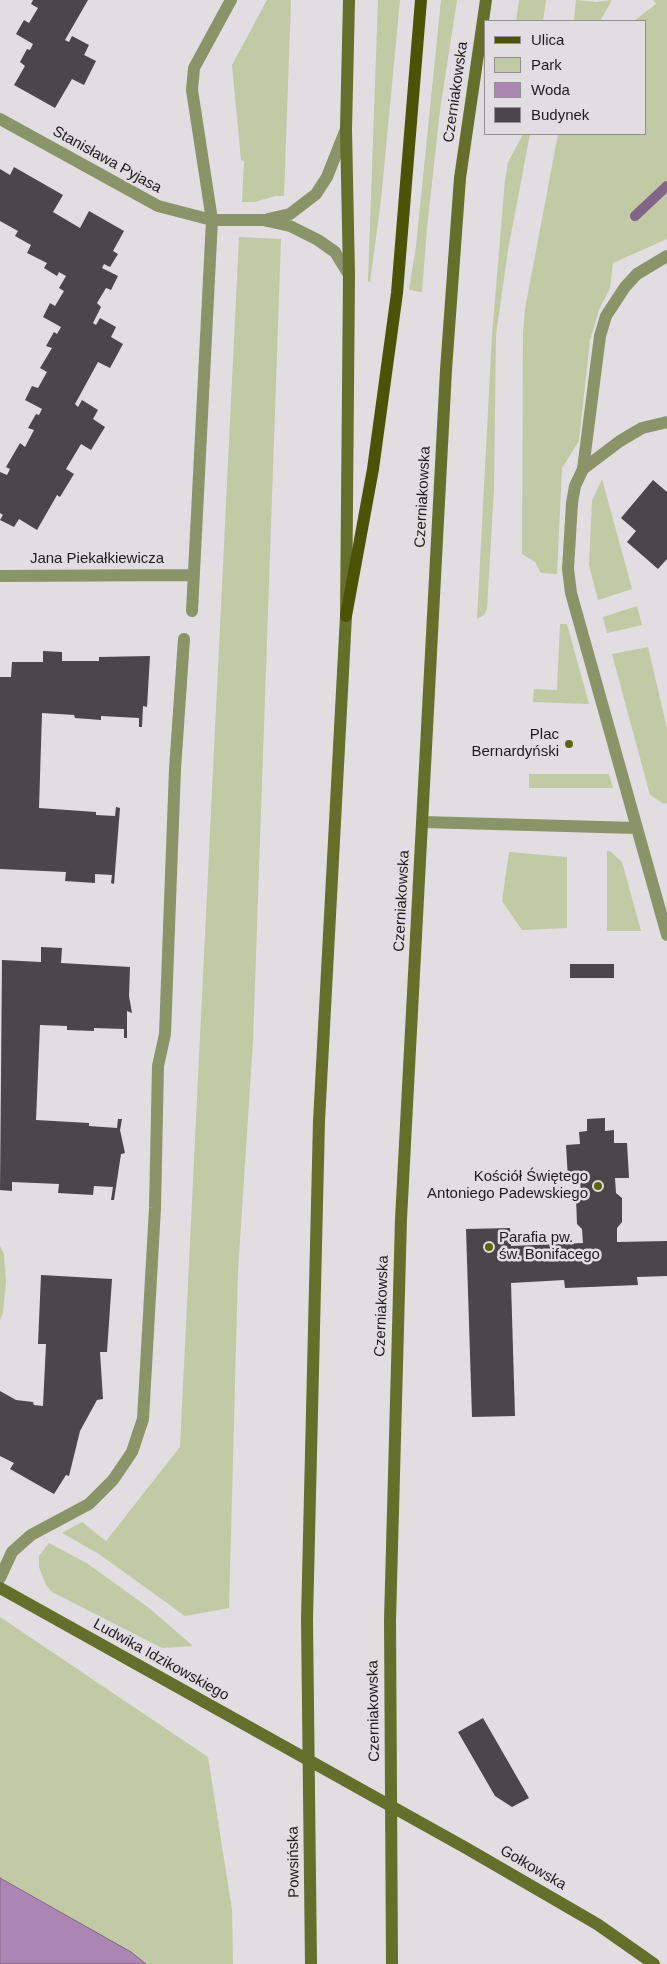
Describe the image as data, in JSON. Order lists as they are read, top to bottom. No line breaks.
{"streets":{"main road":["Czerniakowska","Ludwika Idzikowskiego","Powsińska","Gołkowska"],"street":["Stanisława Pyjasa","Jana Piekałkiewicza"]},"crossings":[["Czerniakowska","Ludwika Idzikowskiego"],["Czerniakowska","Gołkowska"],["Ludwika Idzikowskiego","Powsińska"],["Ludwika Idzikowskiego","Gołkowska"]],"places":["Plac Bernardyński","Kościół Świętego Antoniego Padewskiego","Parafia pw. św. Bonifacego"],"legend":["Ulica","Park","Woda","Budynek"]}
